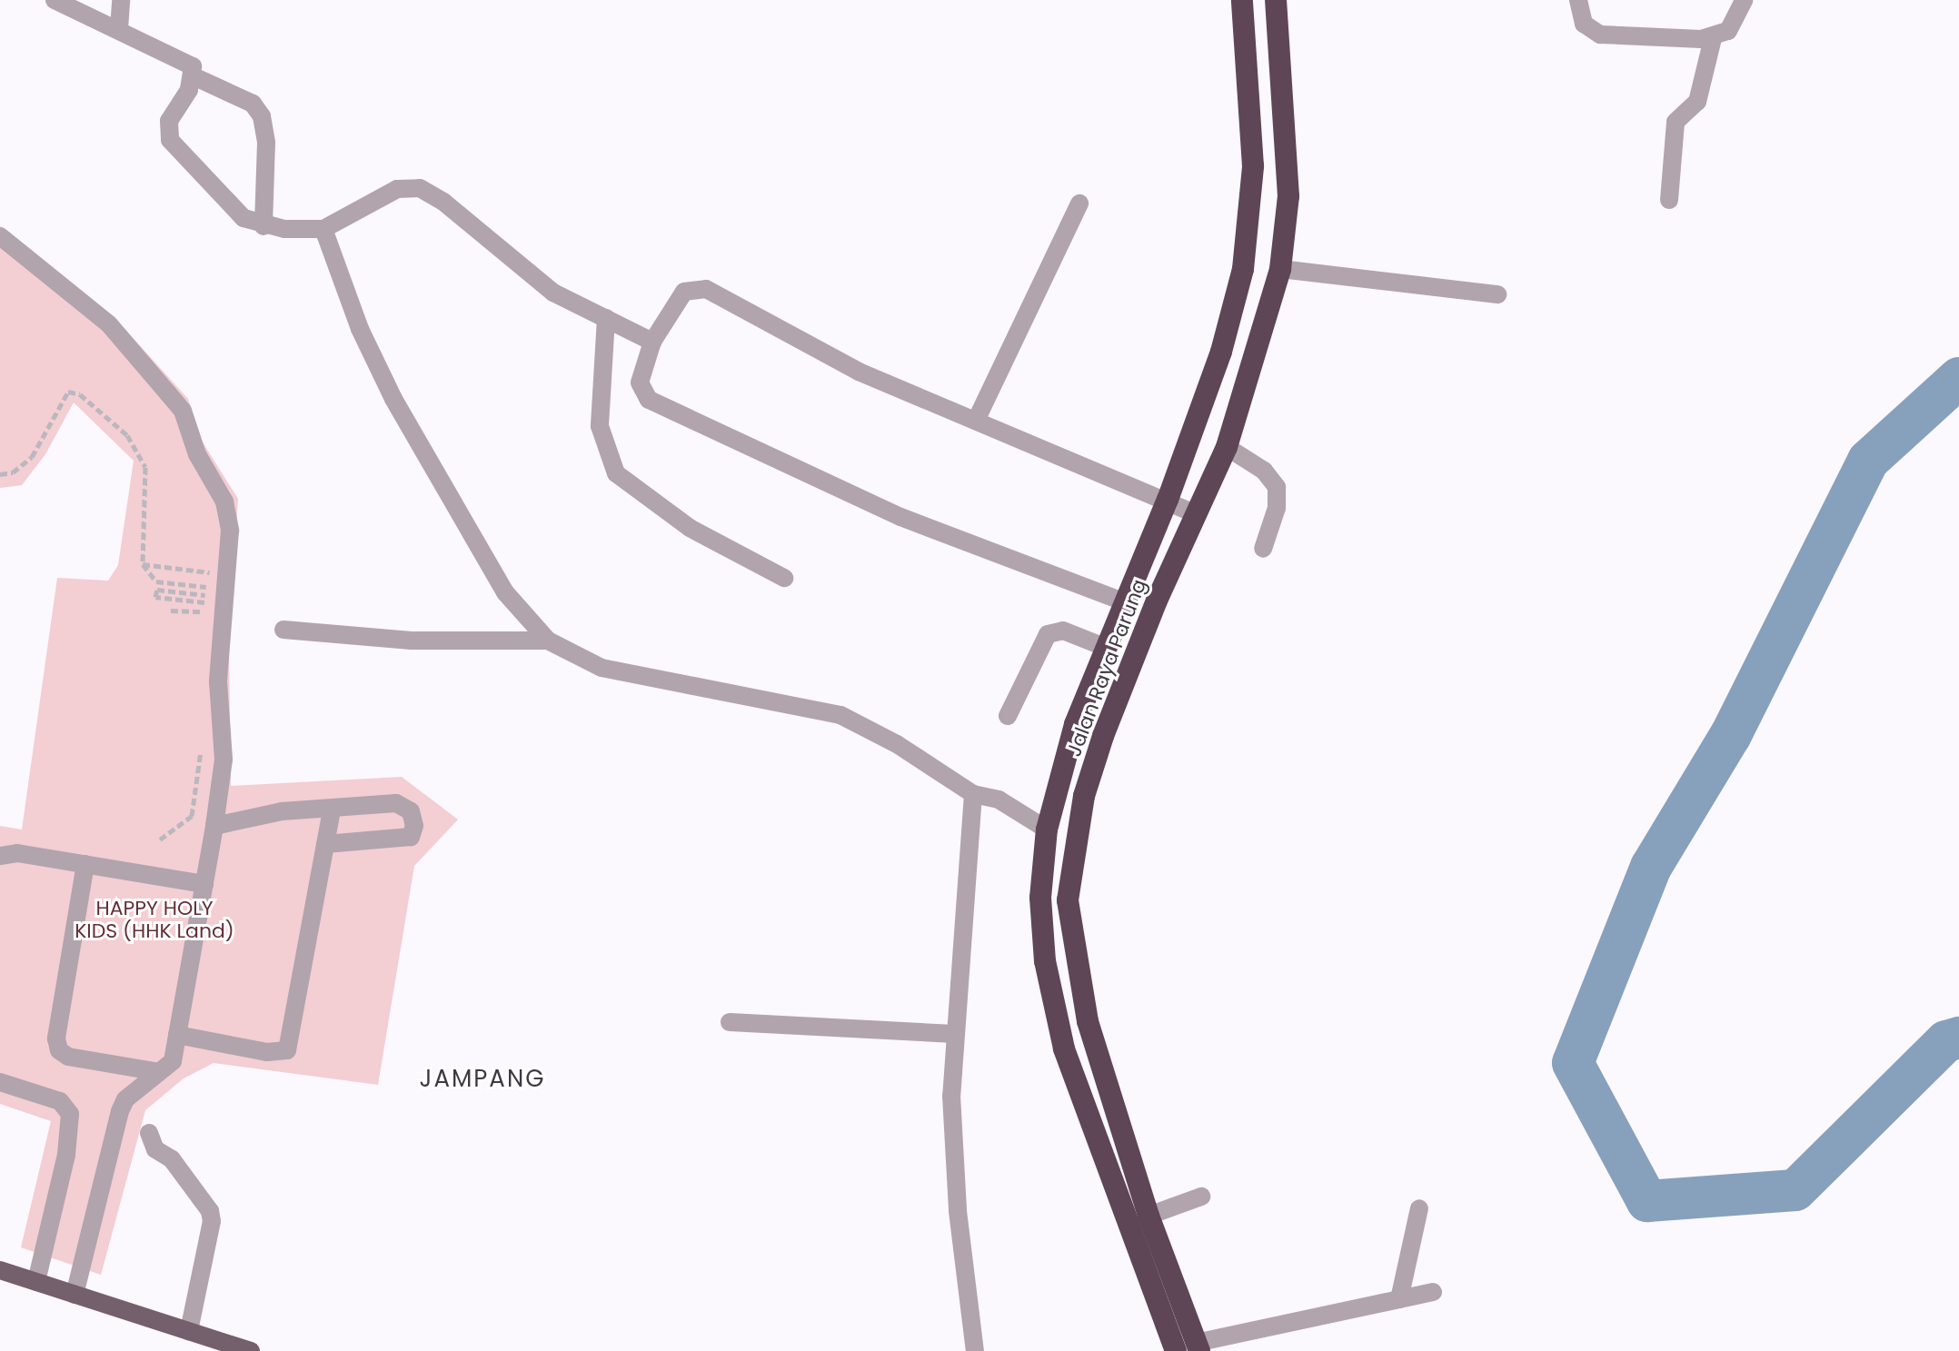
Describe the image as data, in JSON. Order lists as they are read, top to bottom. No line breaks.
{"streets":{"highway":["Jalan Raya Parung"]},"districts":["JAMPANG"],"parks":["HAPPY HOLY KIDS (HHK Land)"]}
